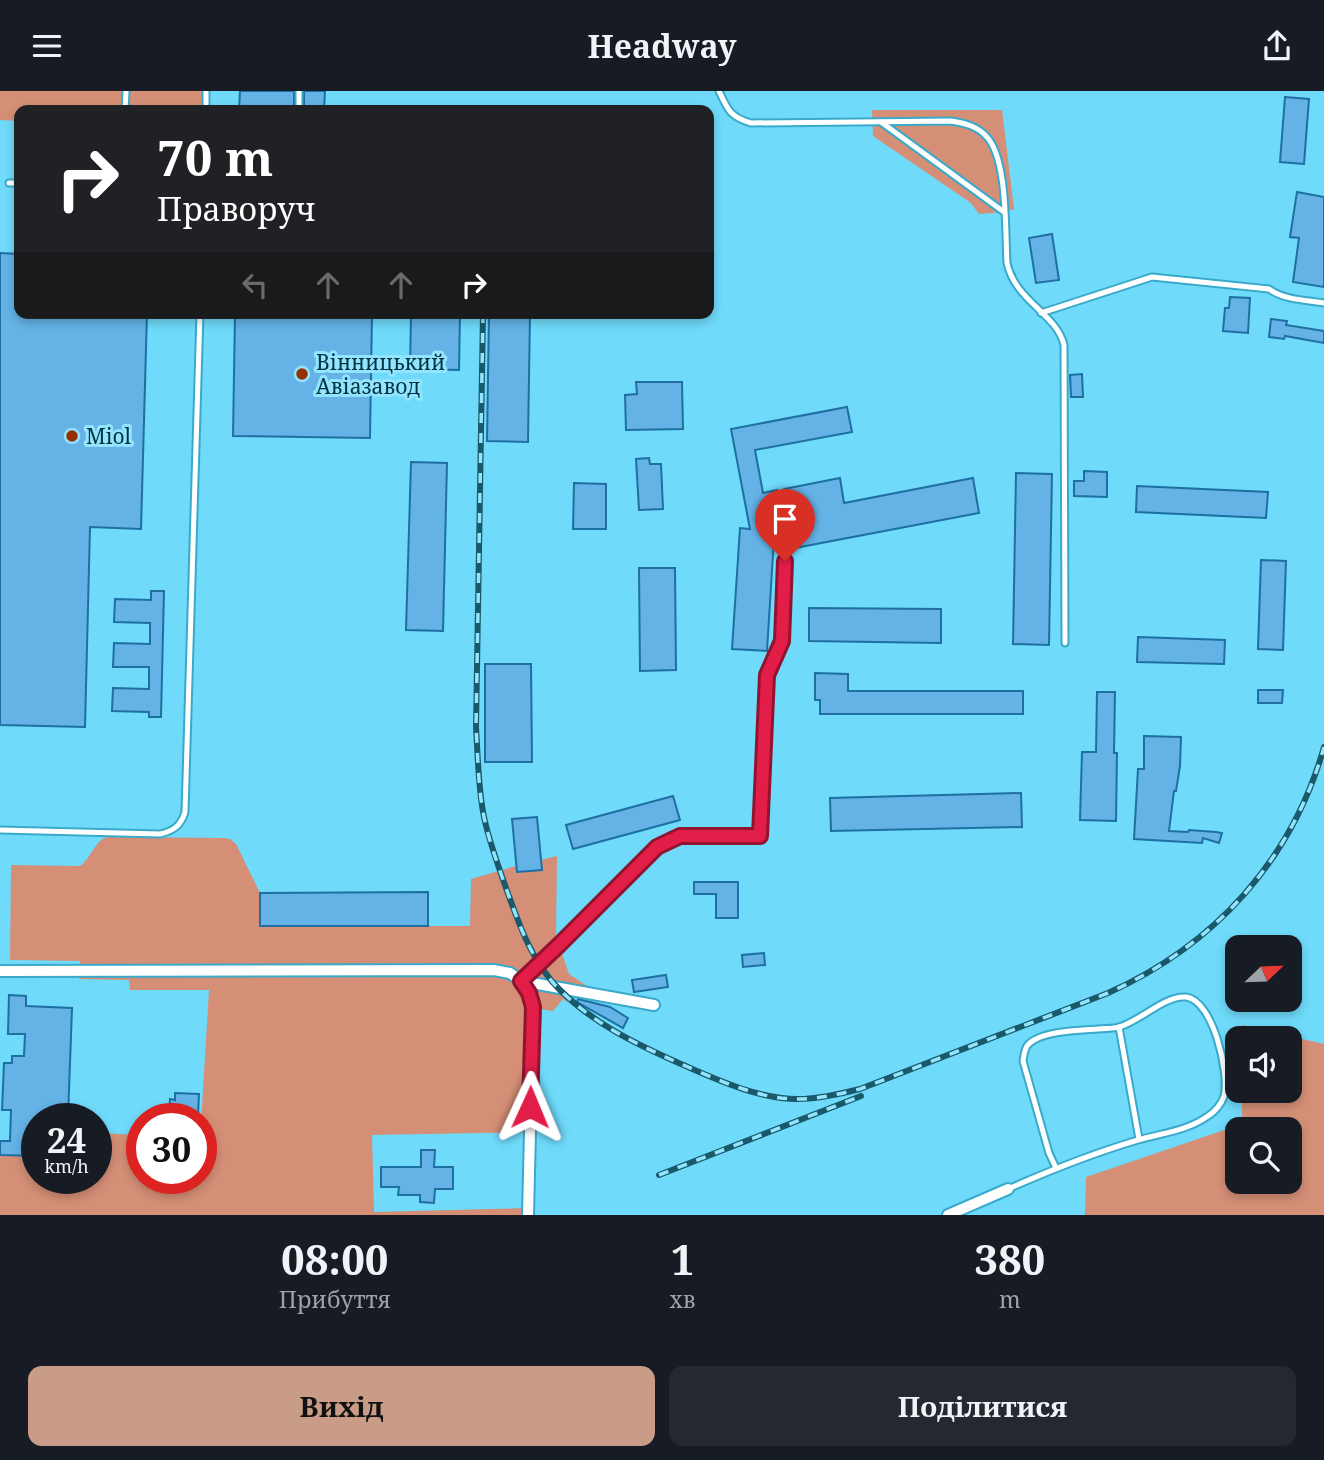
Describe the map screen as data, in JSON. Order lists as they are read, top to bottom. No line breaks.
{"places":["Вінницький Авіазавод","Miol"],"north":"top right","page":{"header":"Headway","turn":["70 m","Праворуч"],"speed":"24 km/h","limit":"30","eta":["08:00","Прибуття","1","хв","380","m"],"buttons":["Вихід","Поділитися"]}}
